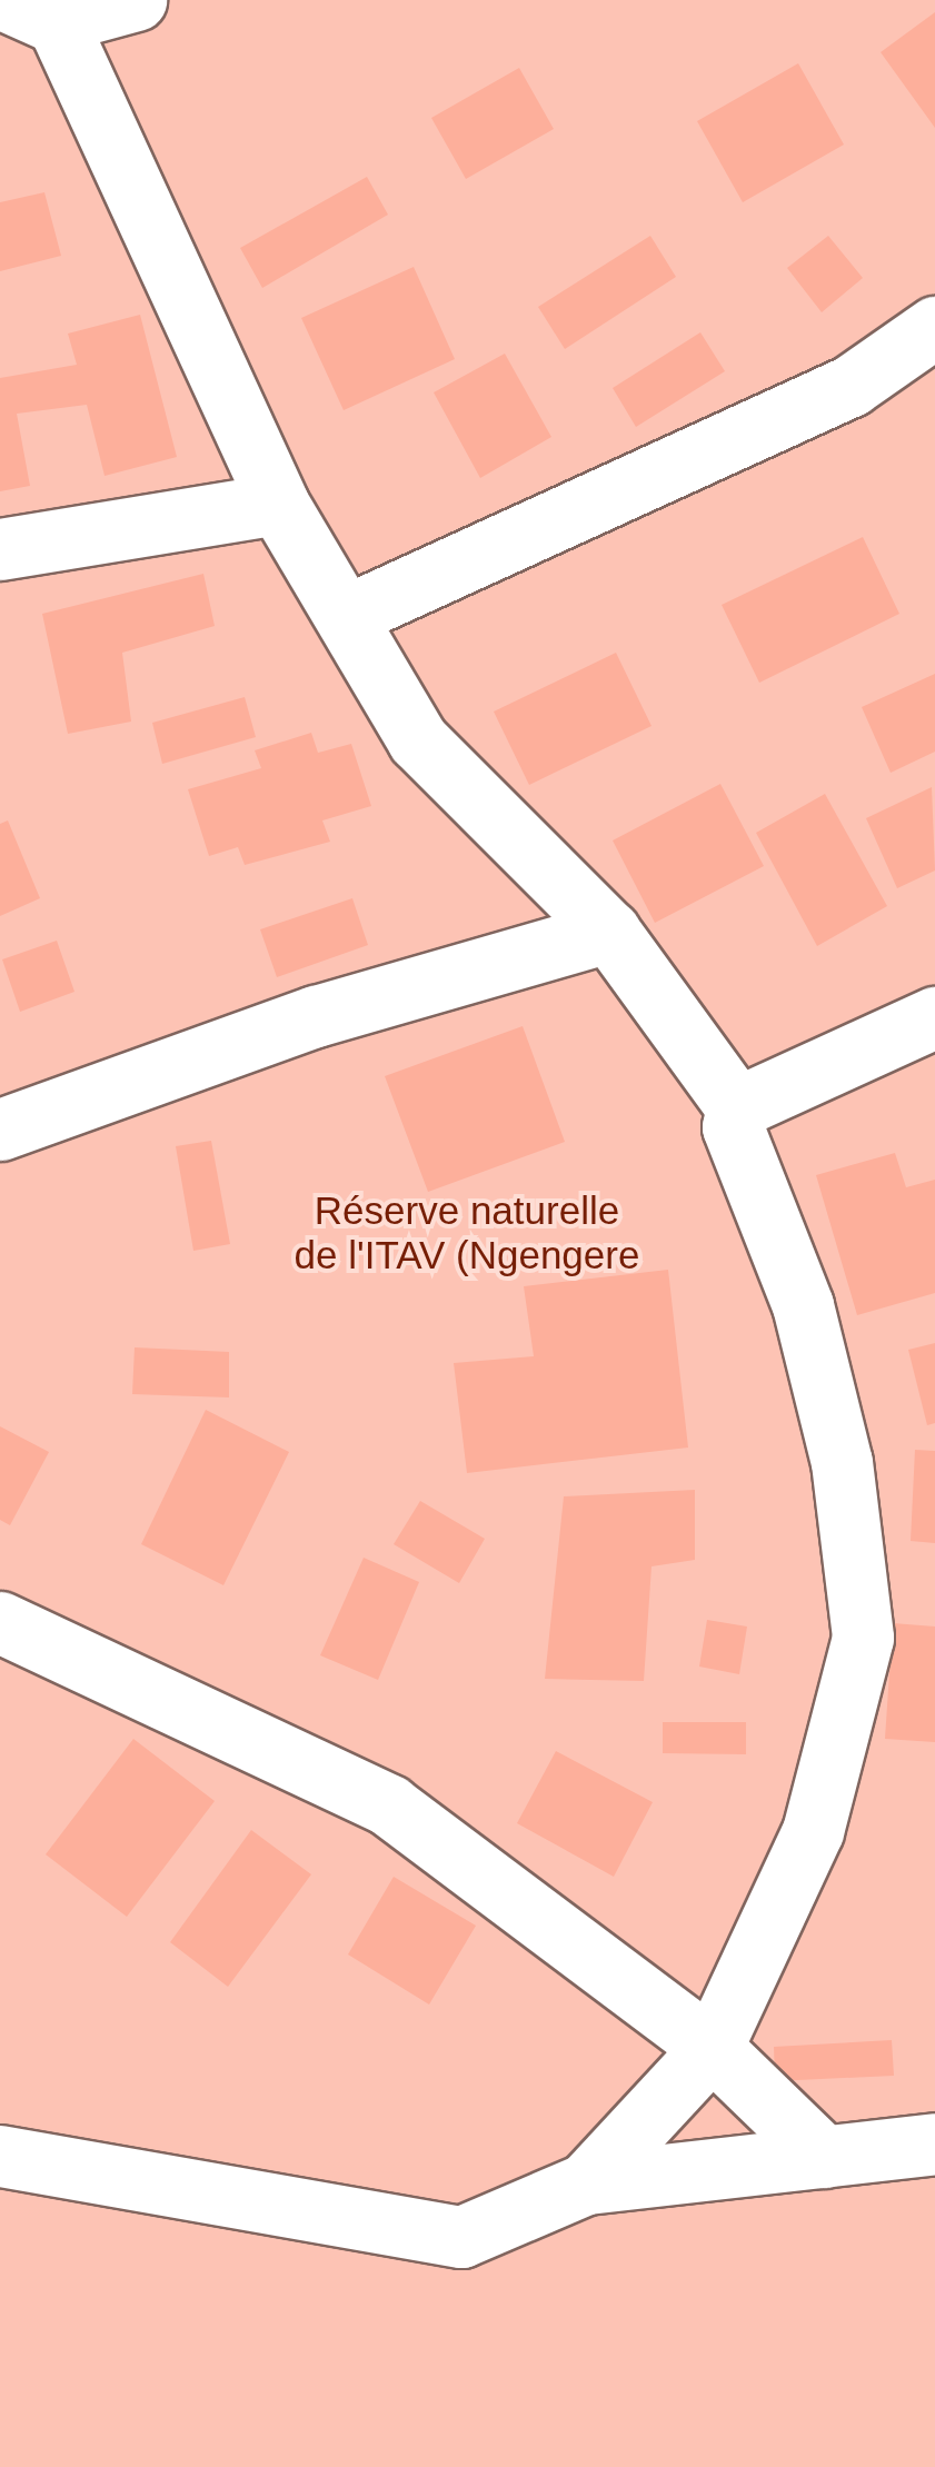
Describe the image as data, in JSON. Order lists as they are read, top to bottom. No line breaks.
{"parks":["Réserve naturelle de l'ITAV (Ngengere"]}
